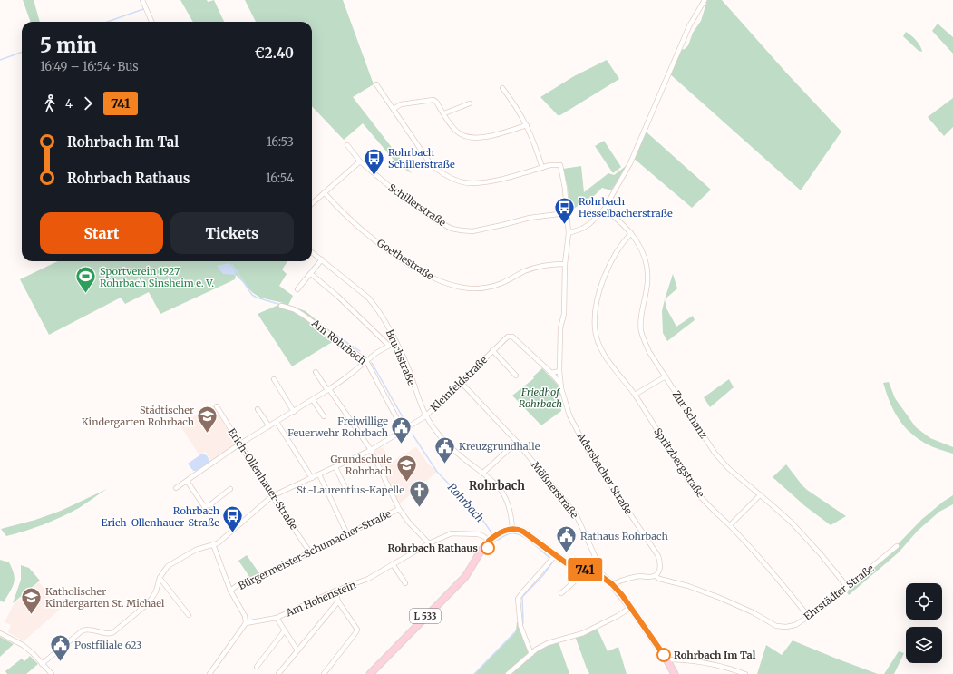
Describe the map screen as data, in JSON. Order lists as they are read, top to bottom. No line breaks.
{"streets":{"main road":["L 533"],"street":["Schillerstraße","Goethestraße","Am Rohrbach","Bruchstraße","Kleinfeldstraße","Zur Schanz","Spritzbergstraße","Adersbacher Straße","Erich-Ollenhauer-Straße","Mößnerstraße","Bürgermeister-Schumacher-Straße","Ehrstädter Straße","Am Hohenstein"]},"crossings":[["Schillerstraße","Adersbacher Straße"],["Goethestraße","Adersbacher Straße"],["Am Rohrbach","Kleinfeldstraße"],["Bruchstraße","Kleinfeldstraße"],["Kleinfeldstraße","Adersbacher Straße"],["Kleinfeldstraße","Erich-Ollenhauer-Straße"],["Kleinfeldstraße","Mößnerstraße"],["Zur Schanz","Spritzbergstraße"],["Zur Schanz","Ehrstädter Straße"],["Spritzbergstraße","Ehrstädter Straße"],["Adersbacher Straße","Ehrstädter Straße"],["Erich-Ollenhauer-Straße","Bürgermeister-Schumacher-Straße"],["Am Hohenstein","L 533"]],"districts":["Rohrbach"],"water":["Rohrbach"],"parks":["Friedhof Rohrbach"],"places":{"bus stop":["Rohrbach Schillerstraße","Rohrbach Hesselbacherstraße","Rohrbach Erich-Ollenhauer-Straße"],"sports":["Sportverein 1927 Rohrbach Sinsheim e. V."],"school or university":["Städtischer Kindergarten Rohrbach","Grundschule Rohrbach","Katholischer Kindergarten St. Michael"],"public building":["Freiwillige Feuerwehr Rohrbach","Kreuzgrundhalle","Rathaus Rohrbach","Postfiliale 623"],"church":["St.-Laurentius-Kapelle"],"other":["Rohrbach Rathaus","Rohrbach Im Tal"]},"lines":["bus line 741"],"page":{"on_map":"741","heading":["5 min","16:49 – 16:54 · Bus","€2.40"],"legs":["4","741"],"list":[{"name":"Rohrbach Im Tal","value":"16:53"},{"name":"Rohrbach Rathaus","value":"16:54"}],"buttons":["Start","Tickets"]}}
